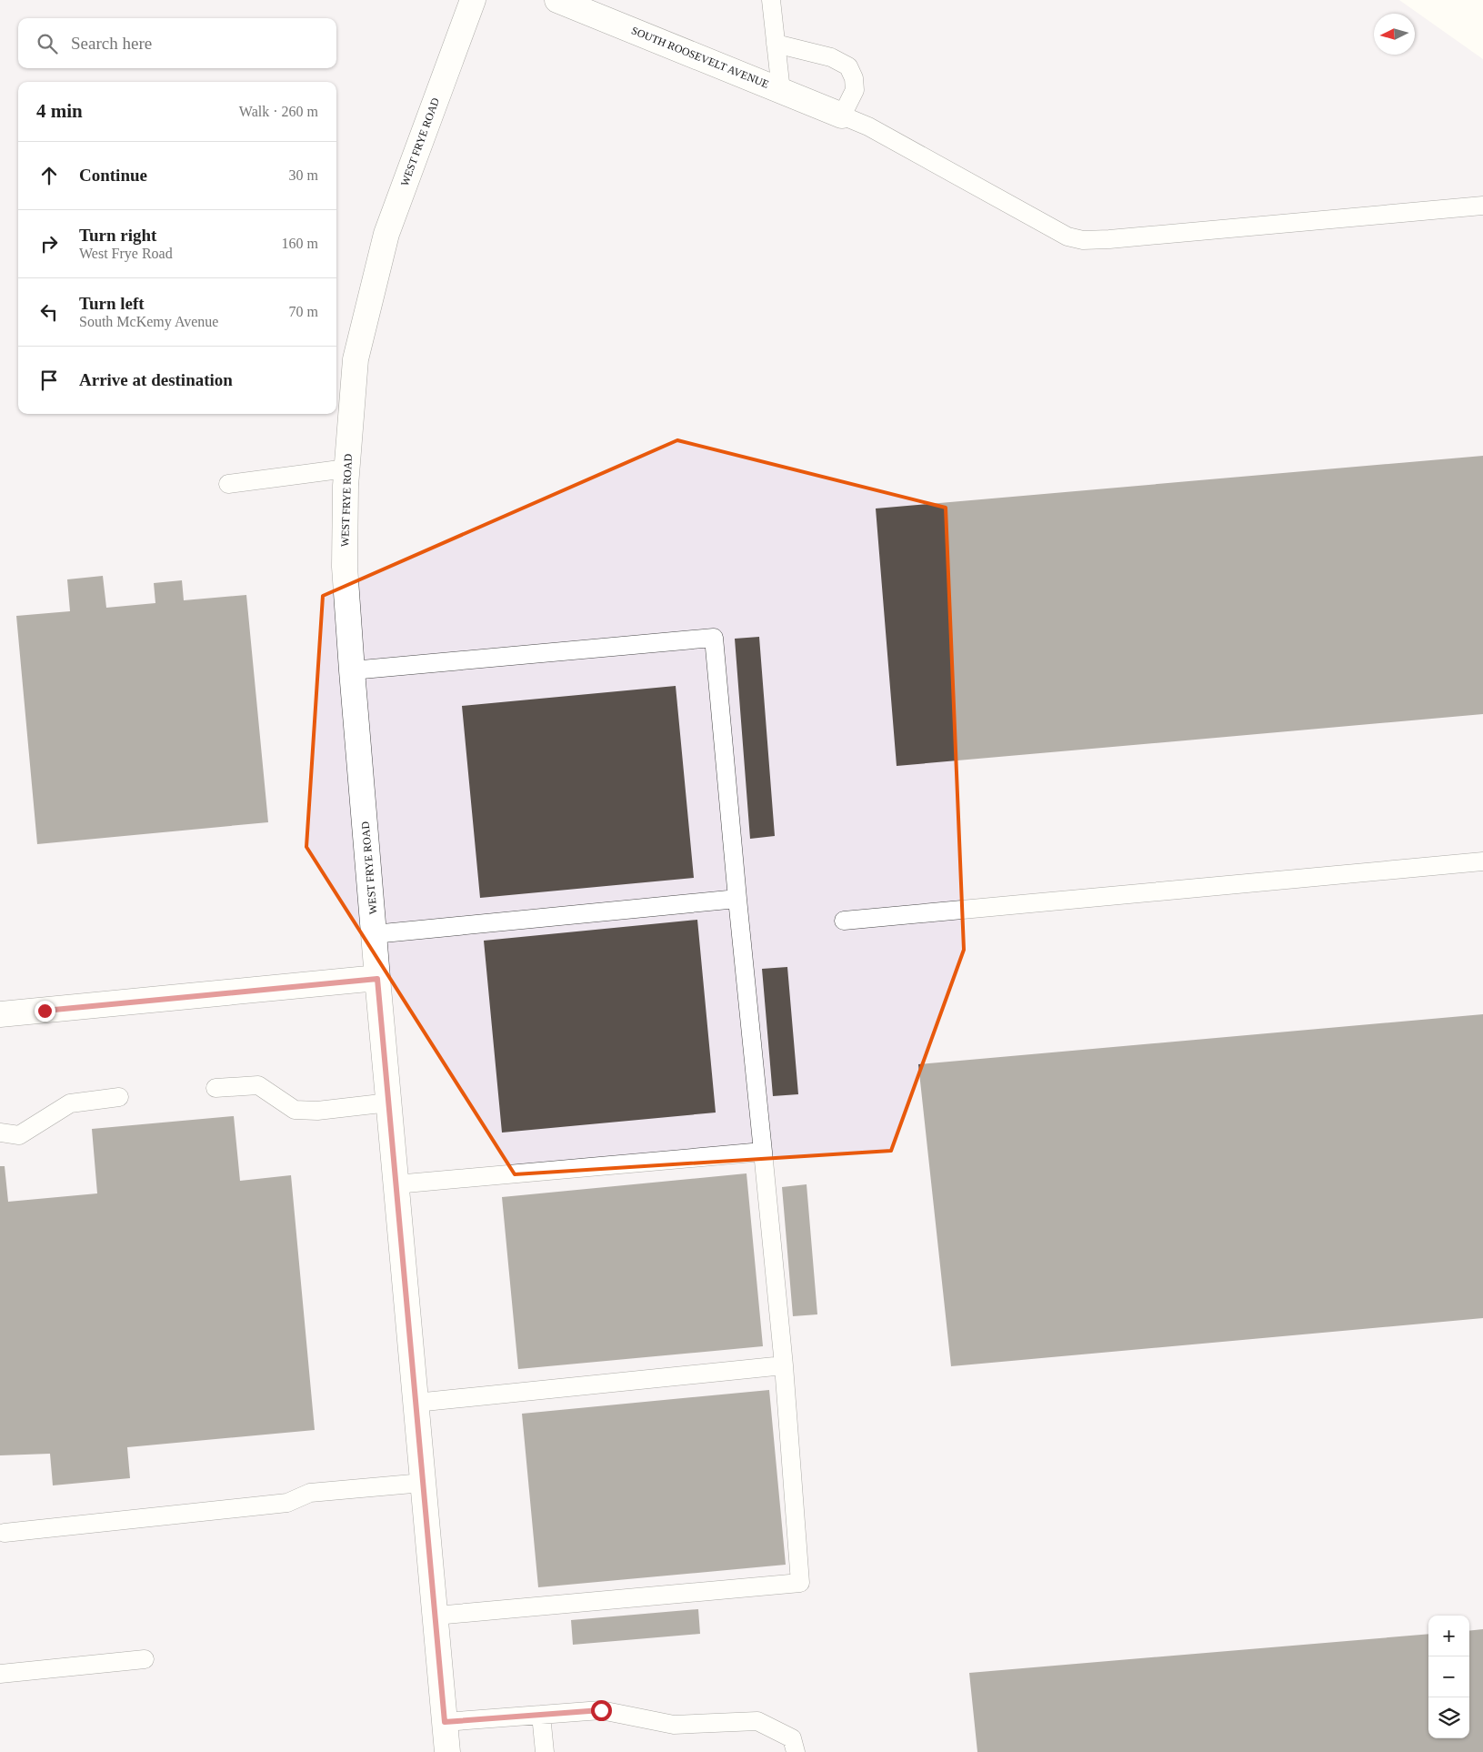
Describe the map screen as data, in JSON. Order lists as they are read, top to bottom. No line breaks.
{"streets":{"street":["SOUTH ROOSEVELT AVENUE","WEST FRYE ROAD"]},"north":"left","page":{"search":"Search here","heading":["4 min","Walk · 260 m"],"list":[["Continue","30 m"],["Turn right","West Frye Road","160 m"],["Turn left","South McKemy Avenue","70 m"],"Arrive at destination"],"map_buttons":["+","−"]}}
